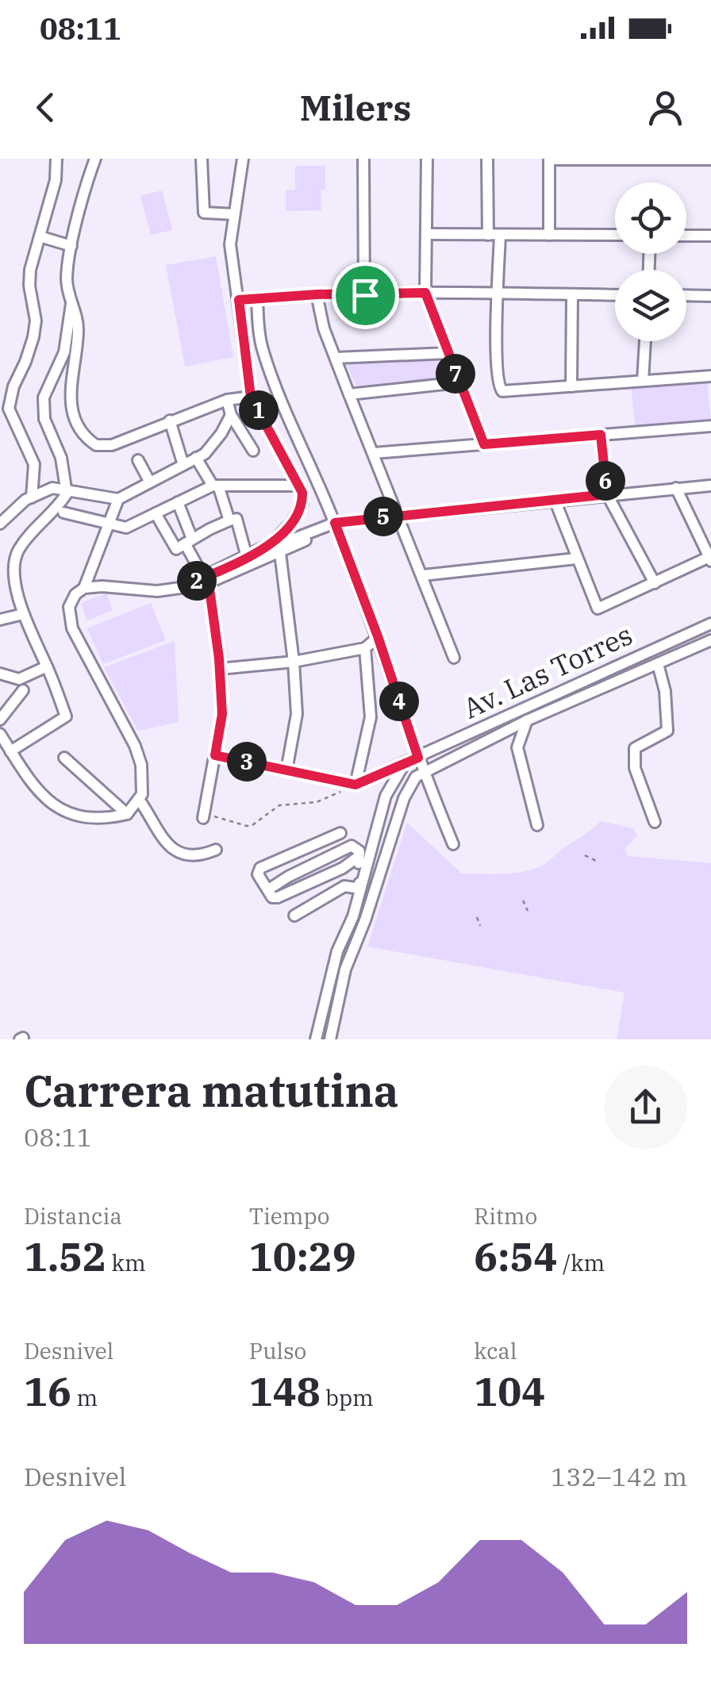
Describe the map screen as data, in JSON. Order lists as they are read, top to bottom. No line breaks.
{"streets":{"street":["Av. Las Torres"]},"page":{"status":"08:11","header":"Milers","pins":["7","1","6","5","2","4","3"],"heading":["Carrera matutina","08:11"],"stats":[["Distancia","1.52 km"],["Tiempo","10:29"],["Ritmo","6:54 /km"],["Desnivel","16 m"],["Pulso","148 bpm"],["kcal","104"]],"chart":["Desnivel","132–142 m"]}}
